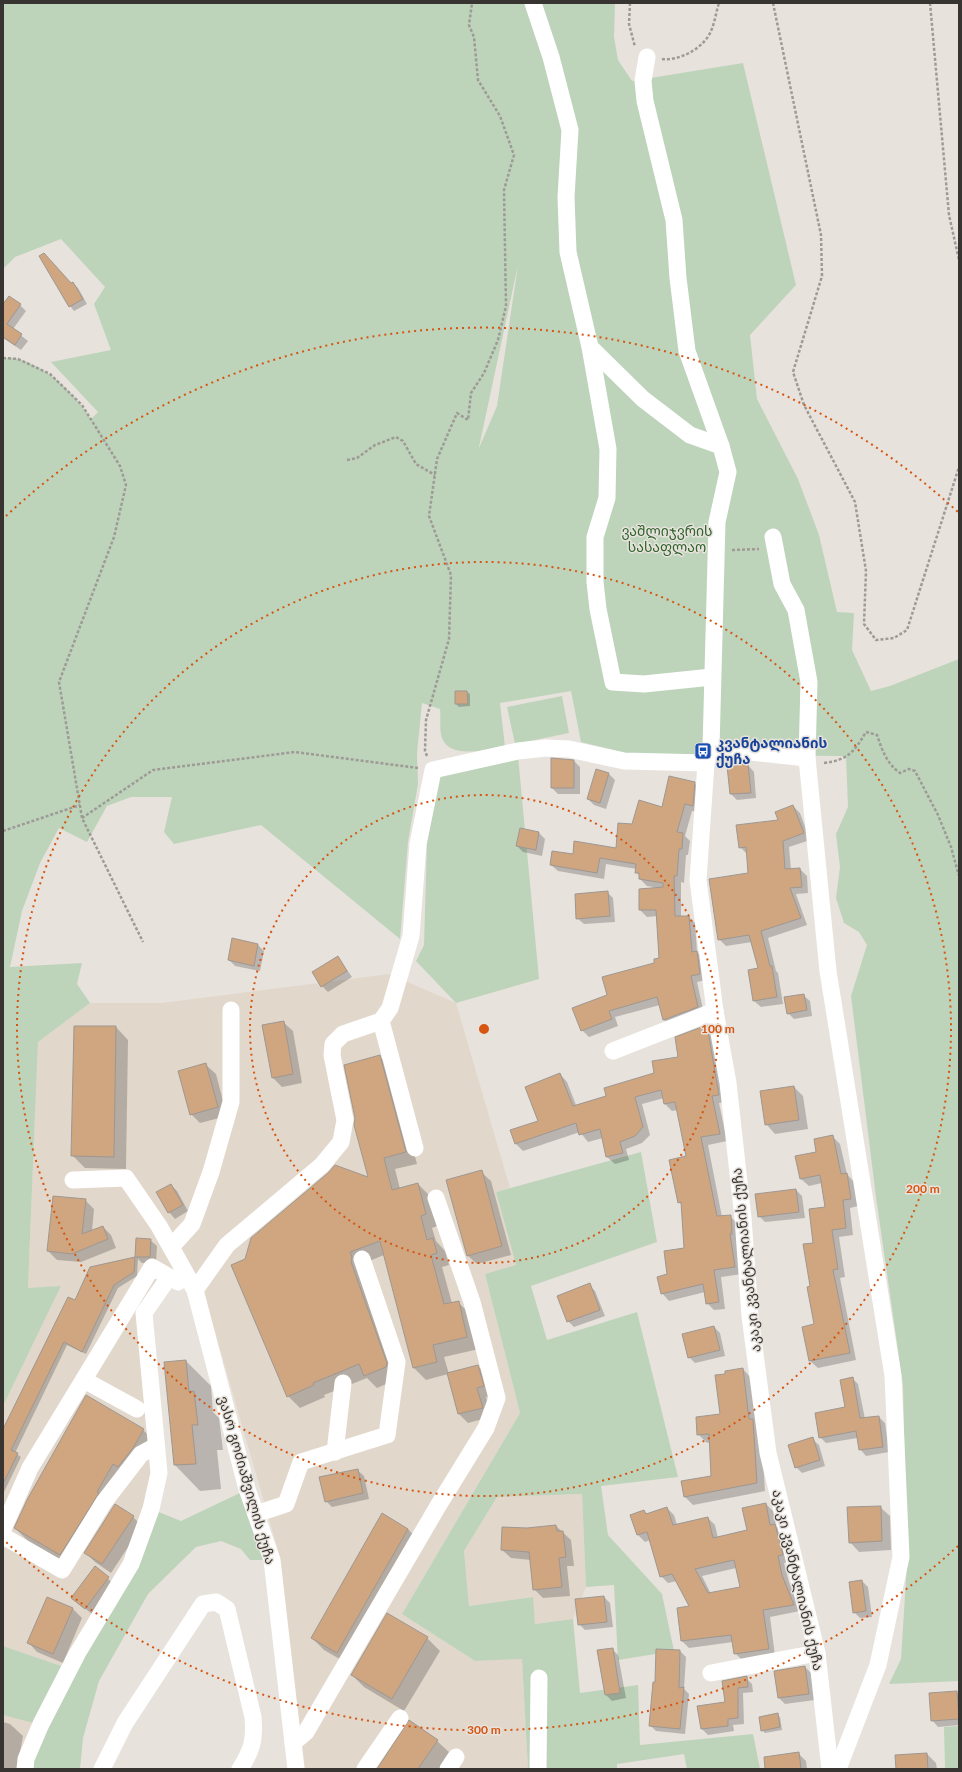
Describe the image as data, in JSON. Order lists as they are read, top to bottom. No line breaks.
{"streets":{"street":["აკაკი კვანტალიანის ქუჩა","ვასო გოძიაშვილის ქუჩა"]},"parks":["ვაშლიჯვრის სასაფლაო"],"places":{"bus stop":["კვანტალიანის ქუჩა"]},"rings":["100 m","200 m","300 m"]}
